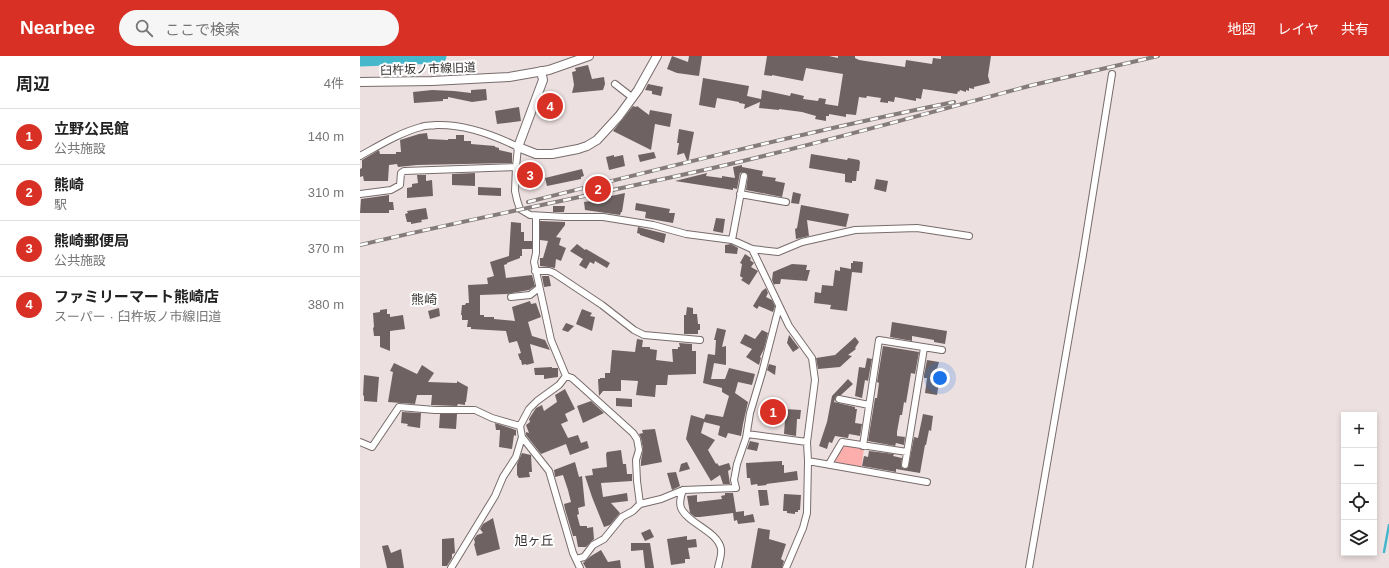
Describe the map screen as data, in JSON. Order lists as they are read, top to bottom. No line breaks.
{"streets":{"street":["臼杵坂ノ市線旧道"]},"districts":["熊崎","旭ヶ丘"],"page":{"header":"Nearbee","search":"ここで検索","nav":["地図","レイヤ","共有"],"heading":["周辺","4件"],"pins":["4","3","2","1"],"list":[{"mark":"1","name":"立野公民館","note":"公共施設","value":"140 m"},{"mark":"2","name":"熊崎","note":"駅","value":"310 m"},{"mark":"3","name":"熊崎郵便局","note":"公共施設","value":"370 m"},{"mark":"4","name":"ファミリーマート熊崎店","note":"スーパー · 臼杵坂ノ市線旧道","value":"380 m"}],"map_buttons":["+","−"]}}
